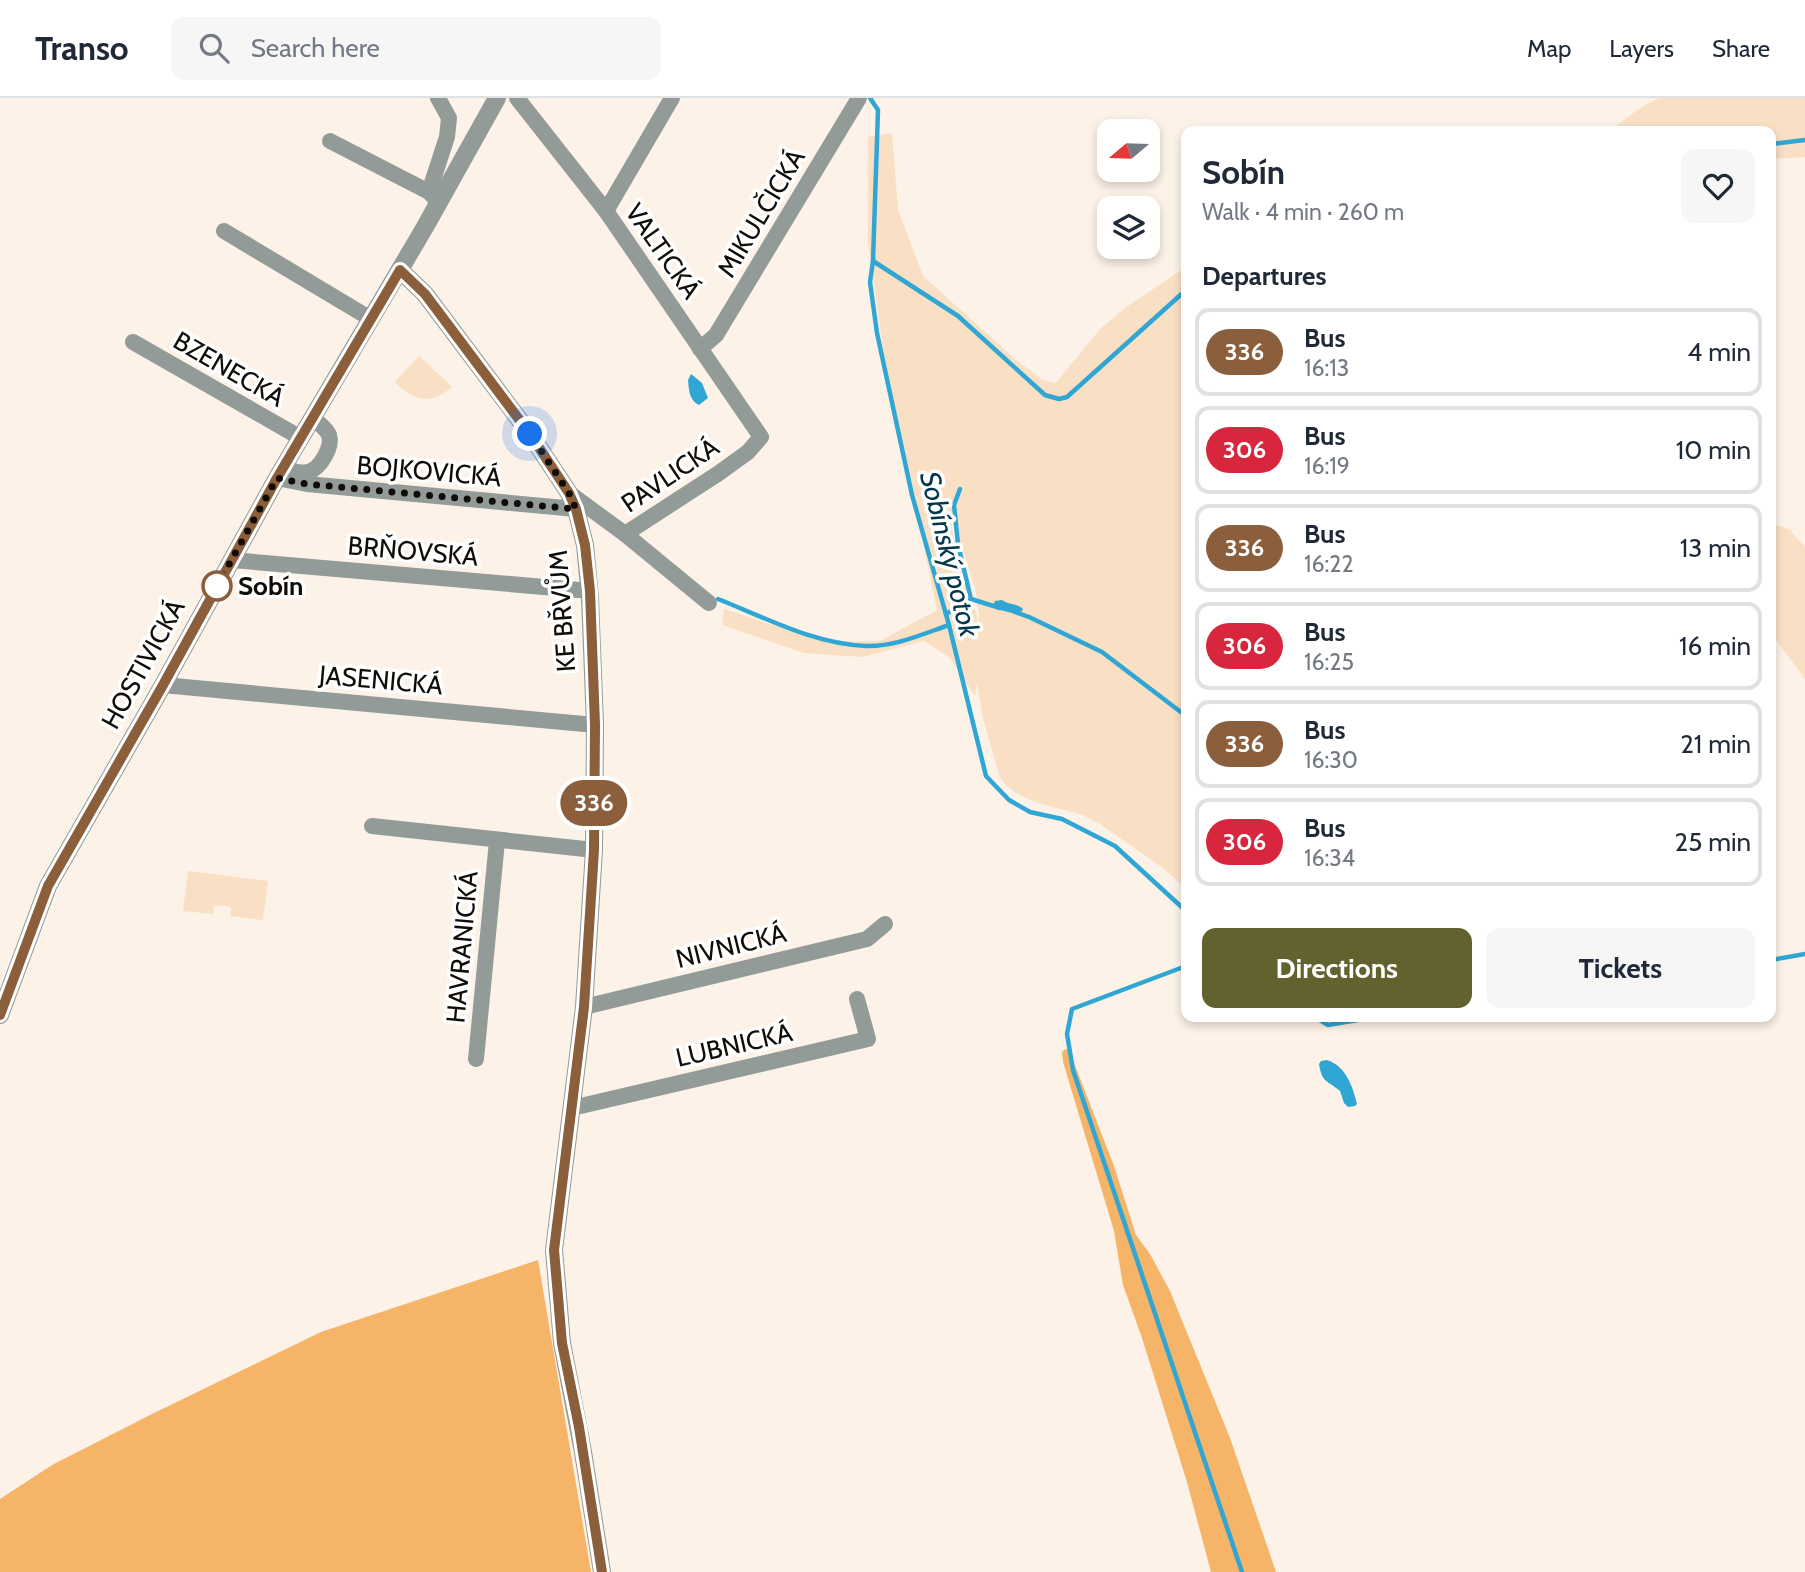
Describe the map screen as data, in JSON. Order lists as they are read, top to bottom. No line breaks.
{"streets":{"street":["MIKULČICKÁ","VALTICKÁ","BZENECKÁ","BOJKOVICKÁ","PAVLICKÁ","BRŇOVSKÁ","KE BŘVŮM","HOSTIVICKÁ","JASENICKÁ","NIVNICKÁ","HAVRANICKÁ","LUBNICKÁ"]},"crossings":[["MIKULČICKÁ","VALTICKÁ"],["VALTICKÁ","PAVLICKÁ"],["BZENECKÁ","HOSTIVICKÁ"],["BOJKOVICKÁ","PAVLICKÁ"],["BOJKOVICKÁ","KE BŘVŮM"],["BOJKOVICKÁ","HOSTIVICKÁ"],["PAVLICKÁ","KE BŘVŮM"],["BRŇOVSKÁ","KE BŘVŮM"],["BRŇOVSKÁ","HOSTIVICKÁ"],["KE BŘVŮM","HOSTIVICKÁ"],["KE BŘVŮM","JASENICKÁ"],["KE BŘVŮM","NIVNICKÁ"],["KE BŘVŮM","LUBNICKÁ"],["HOSTIVICKÁ","JASENICKÁ"]],"water":["Sobínský potok"],"places":["Sobín"],"lines":["bus line 336"],"north":"left","page":{"header":"Transo","search":"Search here","nav":["Map","Layers","Share"],"on_map":"336","heading":[["Sobín","Walk · 4 min · 260 m"],"Departures"],"list":[{"mark":"336","name":"Bus","note":"16:13","value":"4 min"},{"mark":"306","name":"Bus","note":"16:19","value":"10 min"},{"mark":"336","name":"Bus","note":"16:22","value":"13 min"},{"mark":"306","name":"Bus","note":"16:25","value":"16 min"},{"mark":"336","name":"Bus","note":"16:30","value":"21 min"},{"mark":"306","name":"Bus","note":"16:34","value":"25 min"}],"buttons":["Directions","Tickets"]}}
